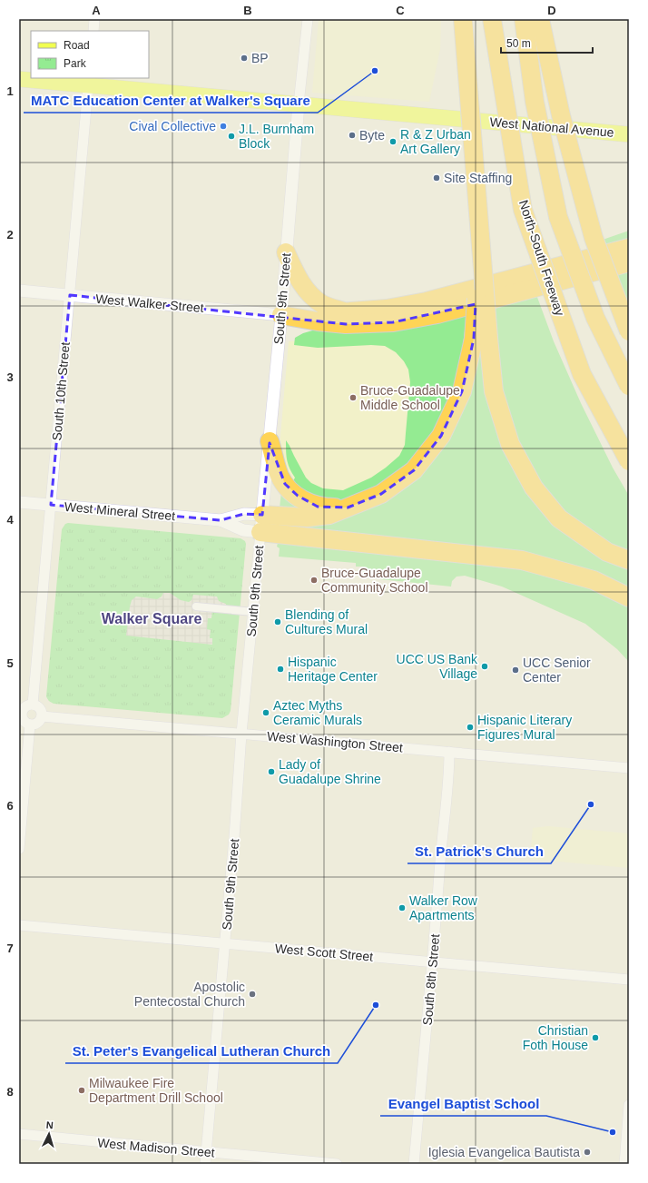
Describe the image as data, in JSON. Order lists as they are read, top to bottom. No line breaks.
{"streets":{"highway":["North-South Freeway"],"main road":["West National Avenue"],"street":["South 9th Street","West Walker Street","South 10th Street","West Mineral Street","West Washington Street","West Scott Street","South 8th Street","West Madison Street"]},"crossings":[["West National Avenue","South 9th Street"],["West National Avenue","South 10th Street"],["South 9th Street","West Walker Street"],["South 9th Street","West Mineral Street"],["South 9th Street","West Washington Street"],["South 9th Street","West Scott Street"],["South 9th Street","West Madison Street"],["West Walker Street","South 10th Street"],["South 10th Street","West Mineral Street"],["South 10th Street","West Washington Street"],["West Washington Street","South 8th Street"],["West Scott Street","South 8th Street"]],"districts":["Walker Square"],"places":["BP","MATC Education Center at Walker's Square","Cival Collective","Byte","J.L. Burnham Block","R & Z Urban Art Gallery","Site Staffing","Bruce-Guadalupe Middle School","Bruce-Guadalupe Community School","Blending of Cultures Mural","UCC US Bank Village","Hispanic Heritage Center","UCC Senior Center","Aztec Myths Ceramic Murals","Hispanic Literary Figures Mural","Lady of Guadalupe Shrine","St. Patrick's Church","Walker Row Apartments","Apostolic Pentecostal Church","St. Peter's Evangelical Lutheran Church","Christian Foth House","Milwaukee Fire Department Drill School","Evangel Baptist School","Iglesia Evangelica Bautista"],"legend":["Road","Park"],"scale_bar":"50 m","north":"top","grid":{"columns":["A","B","C","D"],"rows":["1","2","3","4","5","6","7","8"]}}
